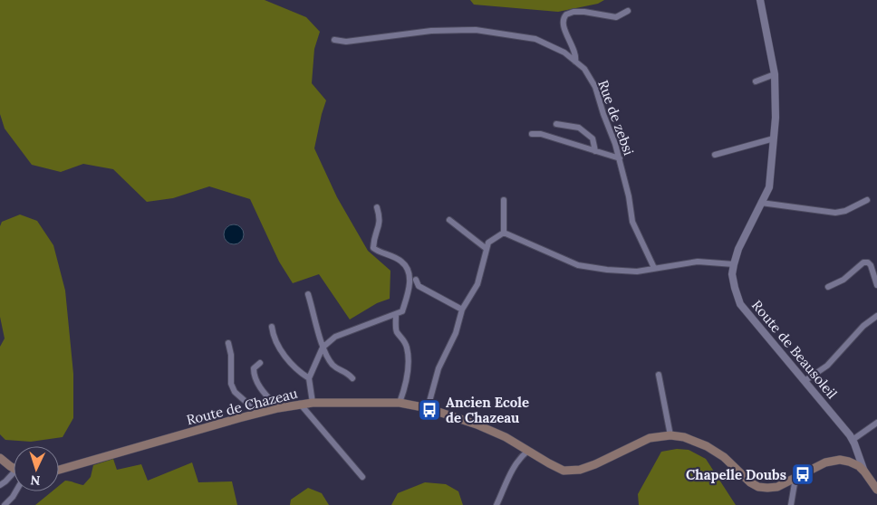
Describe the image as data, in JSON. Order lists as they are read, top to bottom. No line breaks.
{"streets":{"main road":["Route de Chazeau"],"street":["Rue de zebsi","Route de Beausoleil"]},"crossings":[["Route de Beausoleil","Route de Chazeau"]],"places":{"bus stop":["Ancien Ecole de Chazeau","Chapelle Doubs"]},"north":"bottom"}
